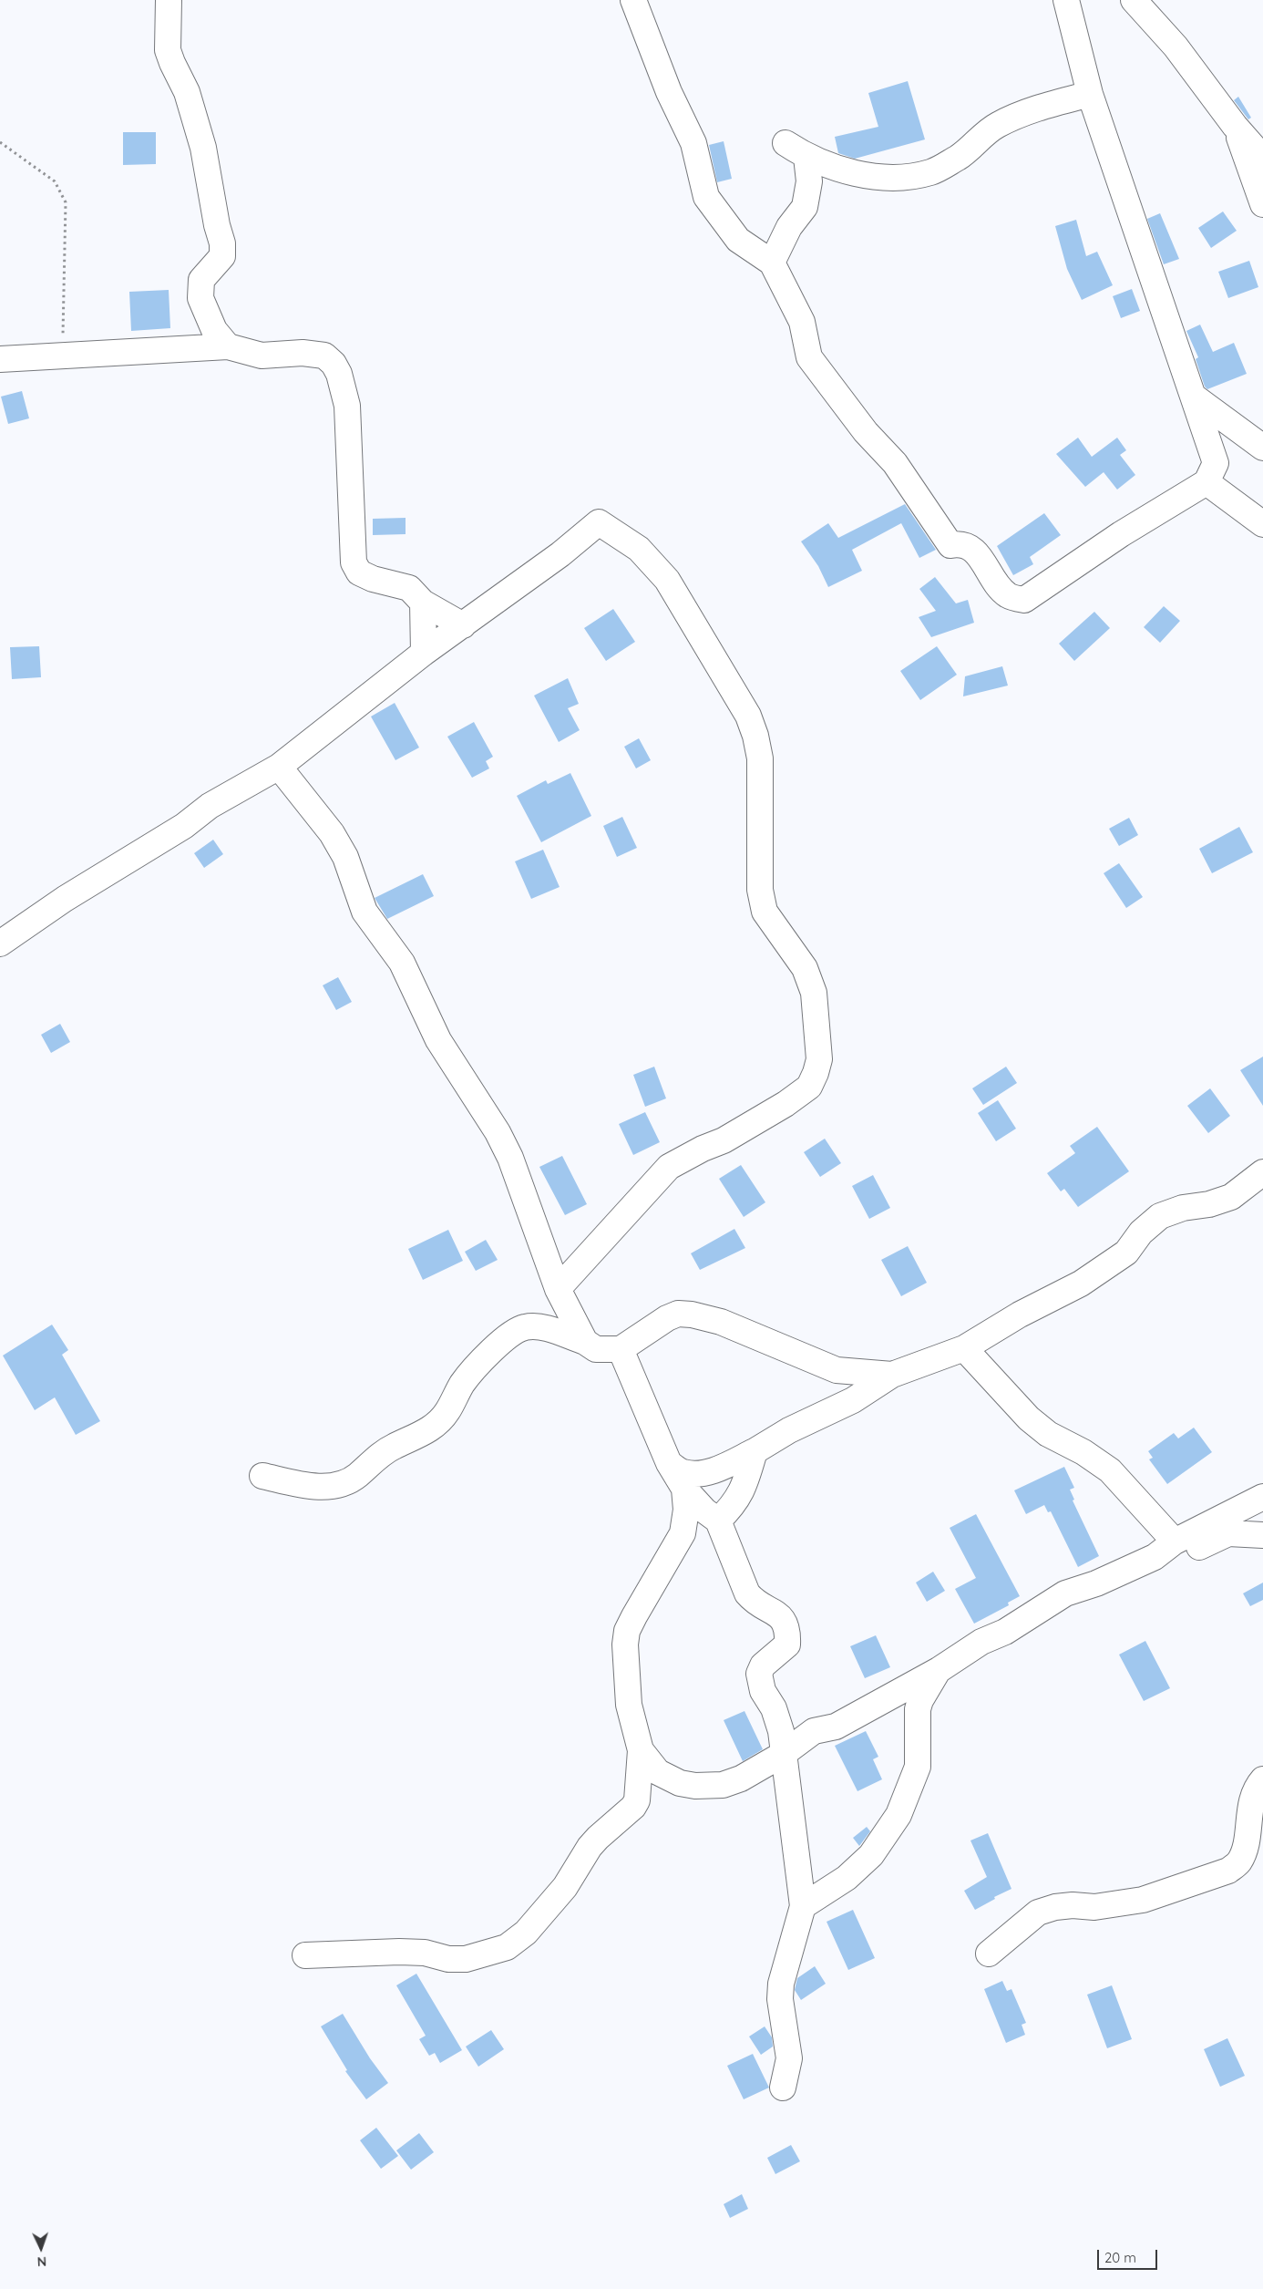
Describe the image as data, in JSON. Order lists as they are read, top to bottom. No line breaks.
{"scale_bar":"20 m","north":"bottom"}
